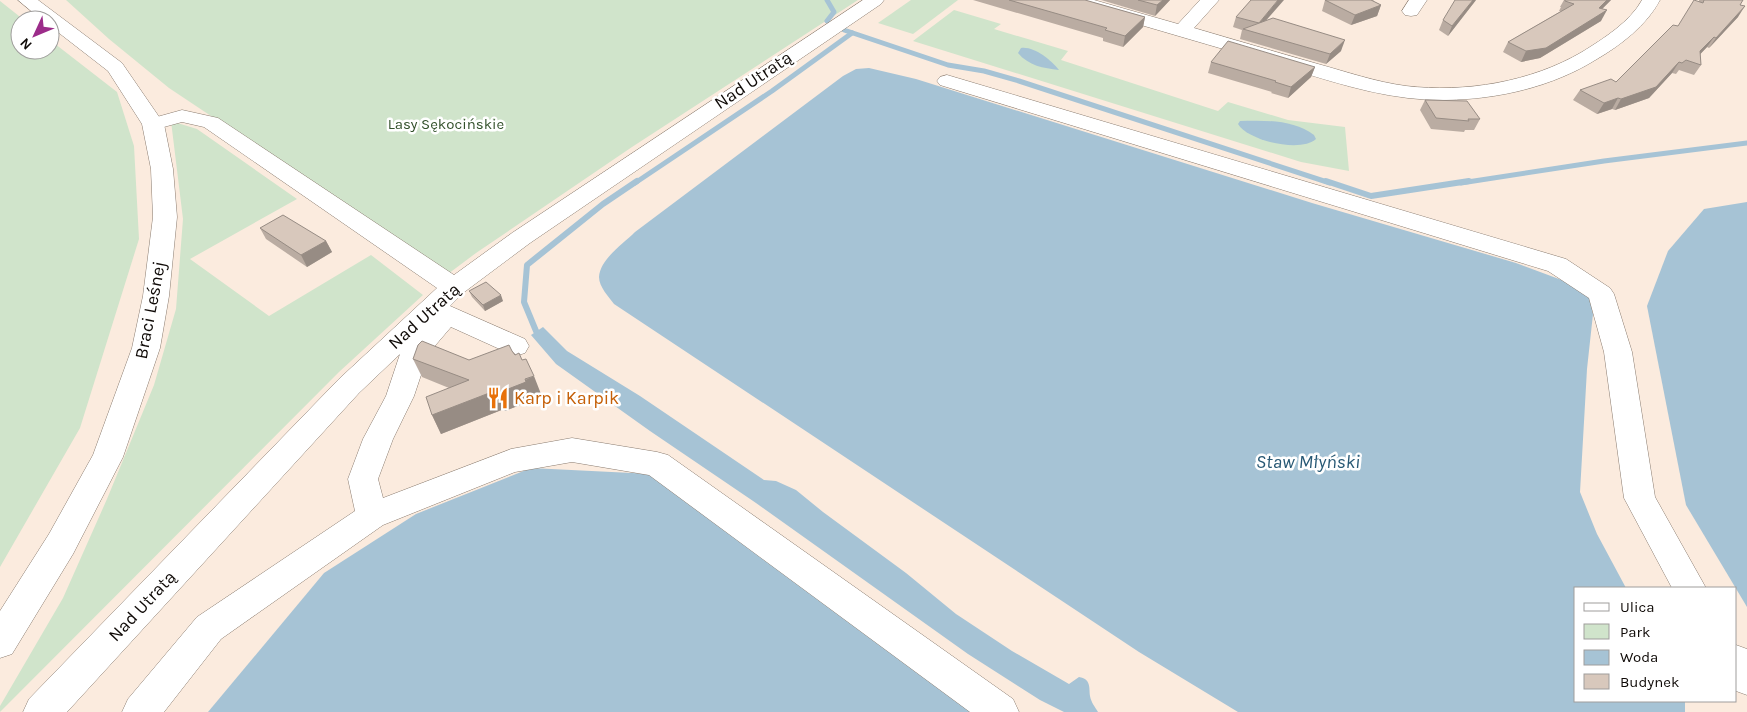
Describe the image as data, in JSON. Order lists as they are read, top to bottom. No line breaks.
{"streets":{"street":["Nad Utratą","Braci Leśnej"]},"water":["Staw Młyński"],"parks":["Lasy Sękocińskie"],"places":{"restaurant":["Karp i Karpik"]},"legend":["Ulica","Park","Woda","Budynek"],"north":"bottom left"}
